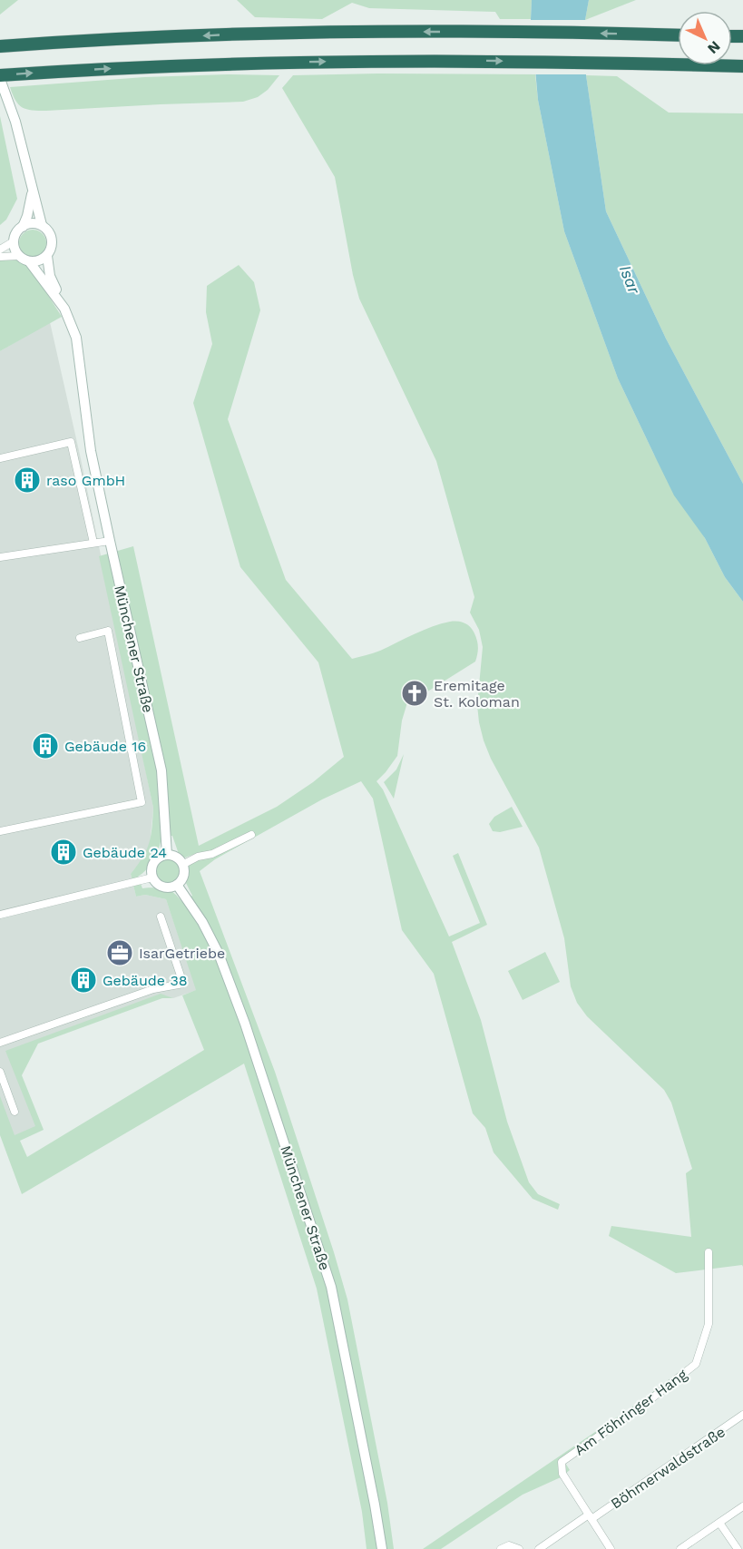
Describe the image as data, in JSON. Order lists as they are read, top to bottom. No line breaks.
{"streets":{"main road":["Münchener Straße"],"street":["Am Föhringer Hang","Böhmerwaldstraße"]},"crossings":[["Am Föhringer Hang","Böhmerwaldstraße"]],"water":["Isar"],"places":{"building":["raso GmbH","Gebäude 16","Gebäude 24","Gebäude 38"],"church":["Eremitage St. Koloman"],"office":["IsarGetriebe"]},"north":"bottom right"}
